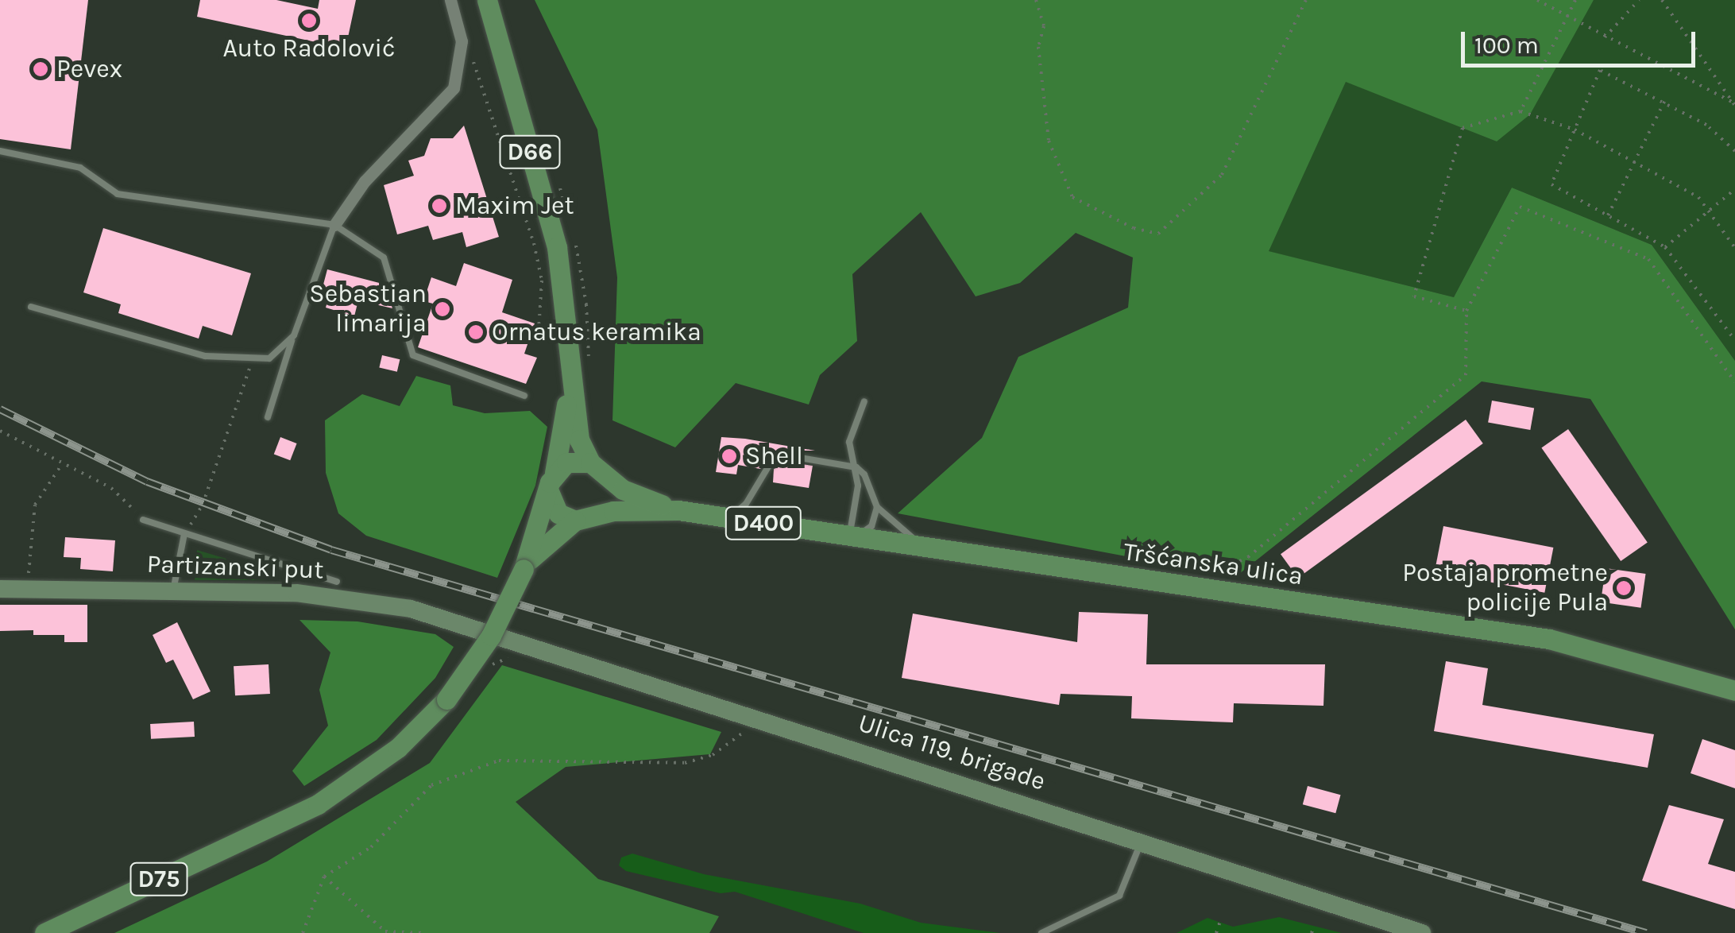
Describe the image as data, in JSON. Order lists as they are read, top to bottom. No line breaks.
{"streets":{"main road":["D66","D400","Tršćanska ulica","Partizanski put","Ulica 119. brigade","D75"]},"crossings":[["D66","D400"],["D66","D75"],["D400","Tršćanska ulica"],["D400","D75"],["Partizanski put","Ulica 119. brigade"]],"places":["Auto Radolović","Pevex","Maxim Jet","Sebastian limarija","Ornatus keramika","Shell","Postaja prometne policije Pula"],"scale_bar":"100 m"}
